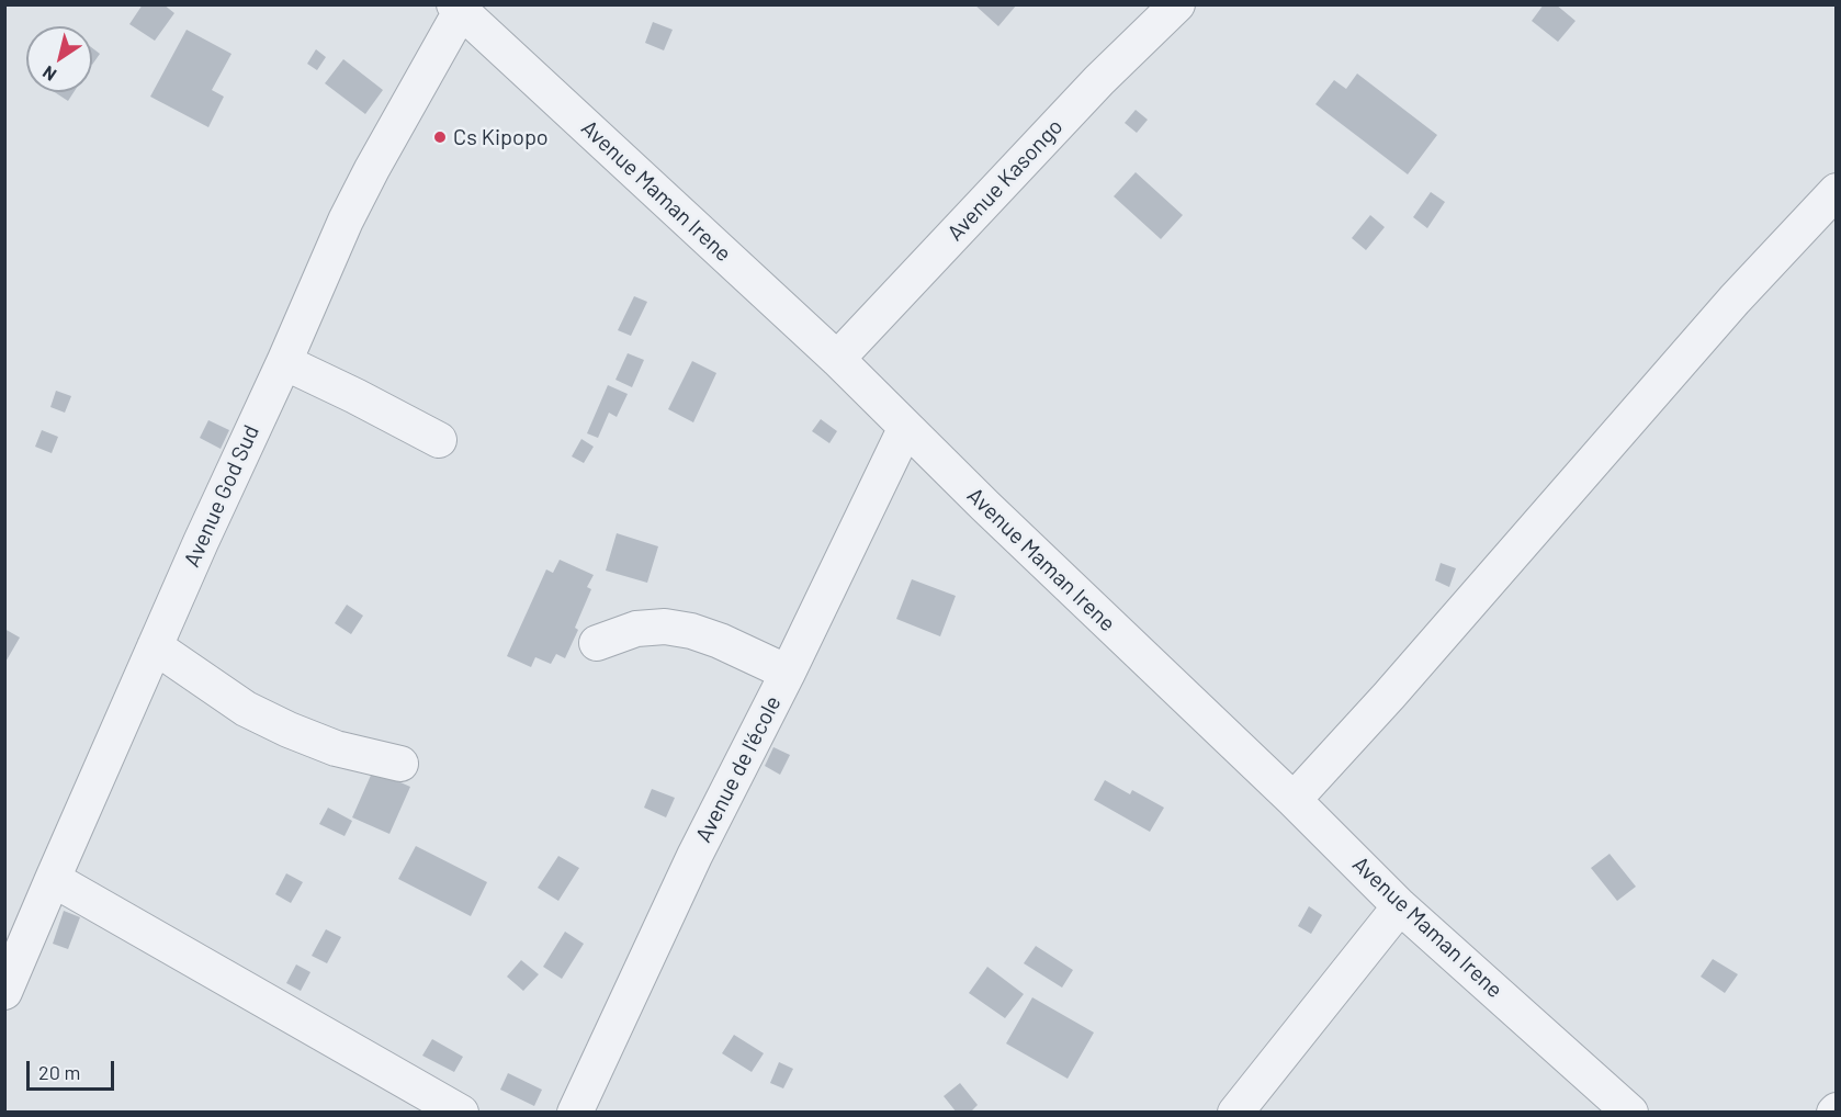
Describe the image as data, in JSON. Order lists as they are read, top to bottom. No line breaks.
{"streets":{"street":["Avenue Kasongo","Avenue Maman Irene","Avenue God Sud","Avenue de l'école"]},"crossings":[["Avenue Kasongo","Avenue Maman Irene"],["Avenue Maman Irene","Avenue God Sud"],["Avenue Maman Irene","Avenue de l'école"]],"places":["Cs Kipopo"],"scale_bar":"20 m","north":"bottom left"}
